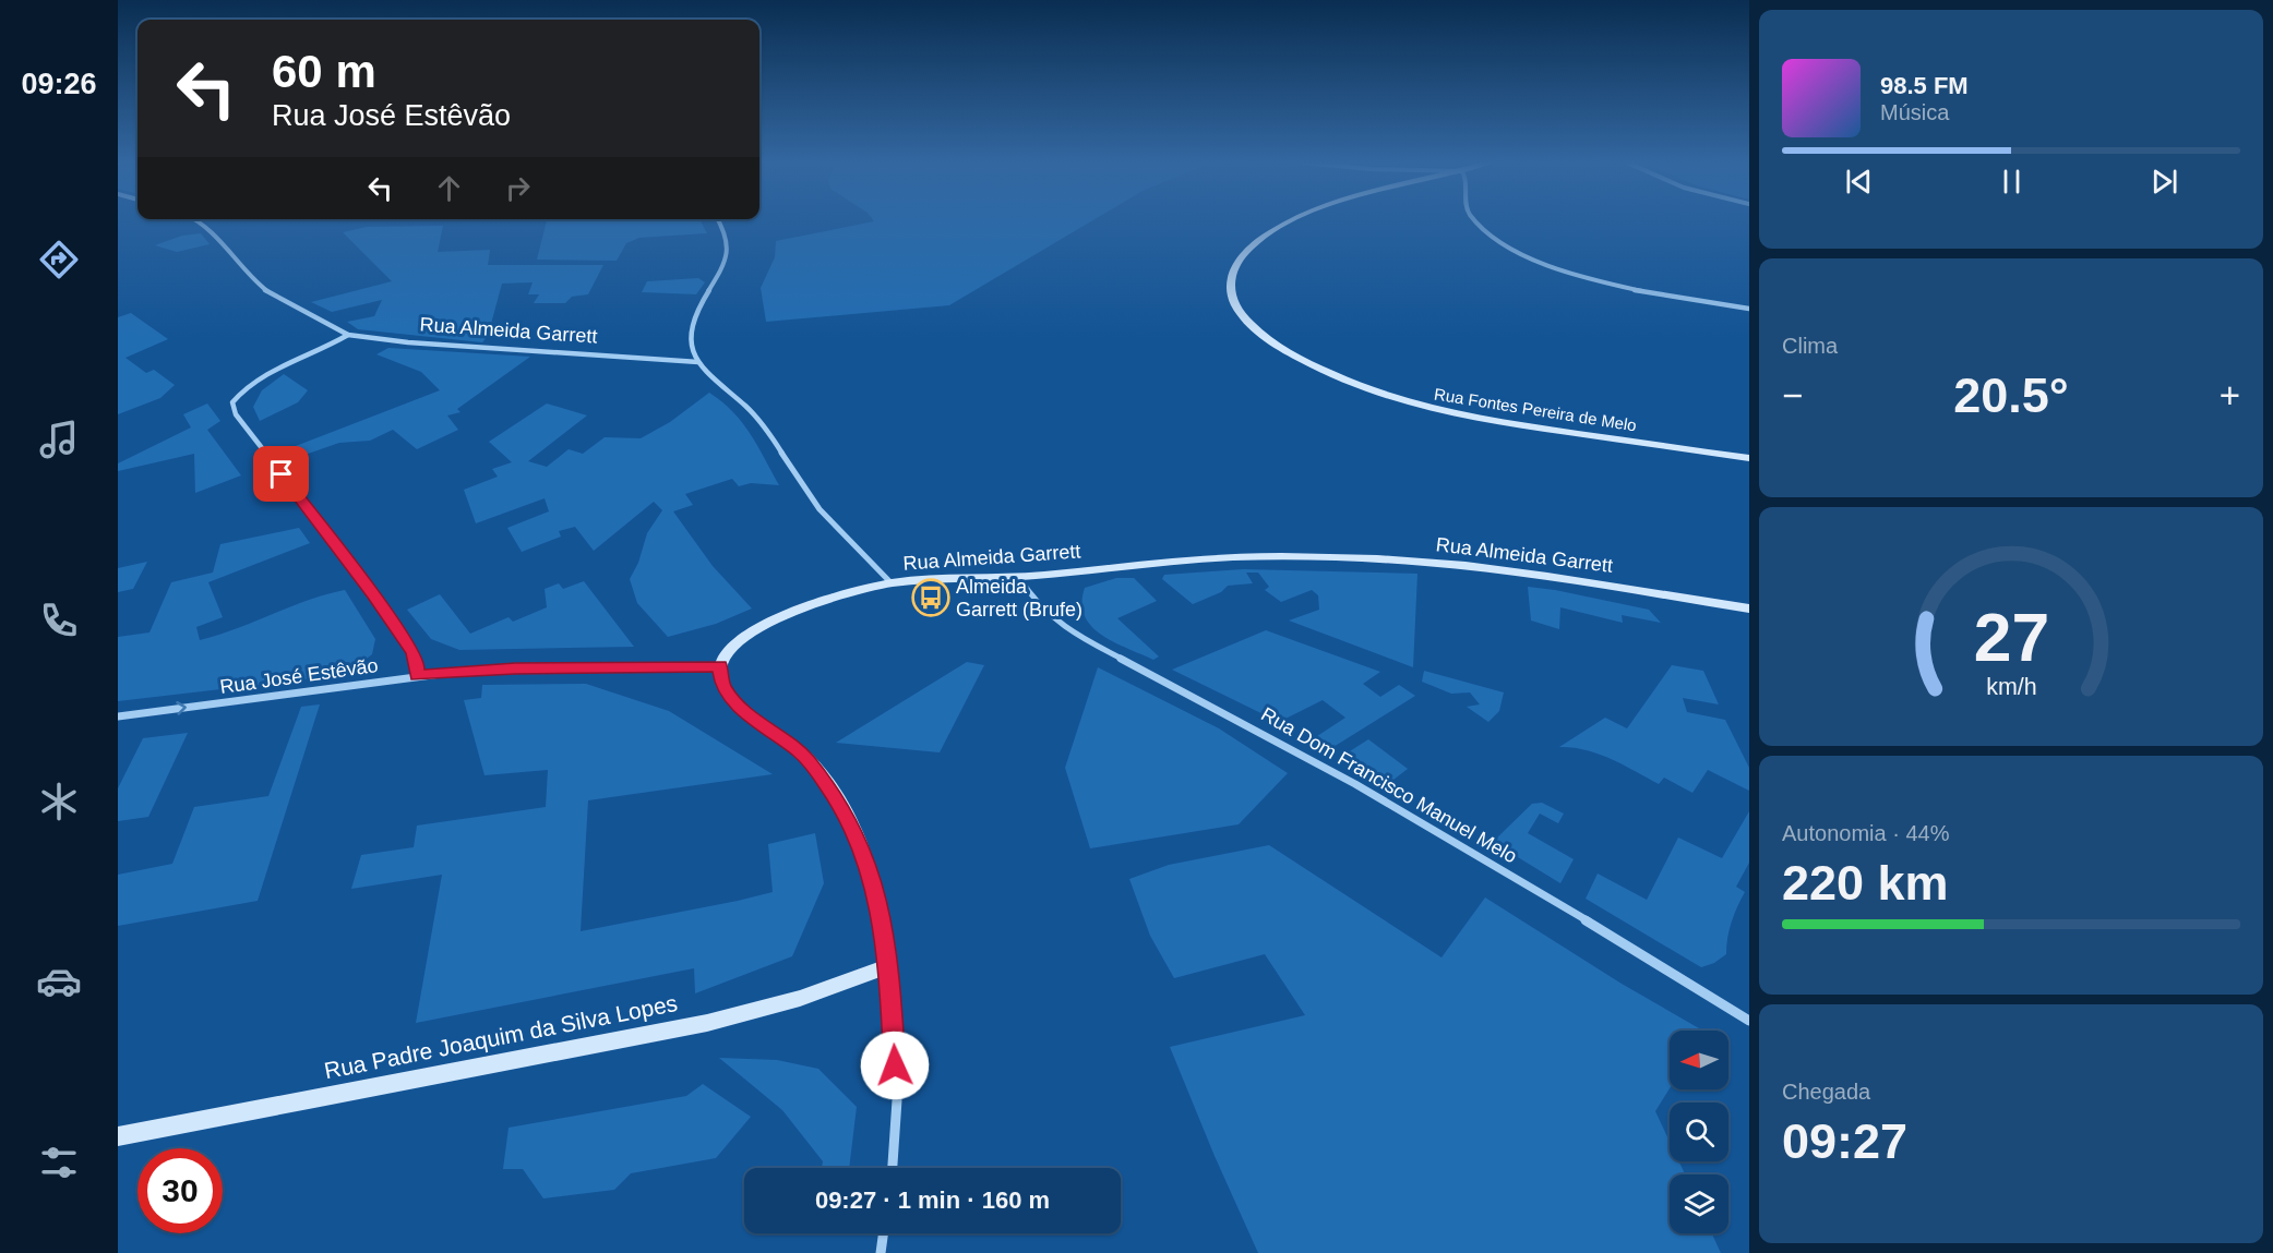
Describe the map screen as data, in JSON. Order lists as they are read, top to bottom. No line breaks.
{"streets":{"street":["Rua Almeida Garrett","Rua Fontes Pereira de Melo","Rua José Estêvão","Rua Dom Francisco Manuel Melo","Rua Padre Joaquim da Silva Lopes"]},"crossings":[["Rua Almeida Garrett","Rua Dom Francisco Manuel Melo"]],"one_way":["Rua José Estêvão"],"places":{"bus stop":["Almeida Garrett (Brufe)"]},"north":"left","page":{"tabs":"09:26","turn":["60 m","Rua José Estêvão"],"song":["98.5 FM","Música"],"tile":["Clima",["Autonomia · 44%","220 km"],["Chegada","09:27"]],"heat":["−","20.5°","+"],"limit":"30","trip":"09:27 · 1 min · 160 m","gauge":["27","km/h"]}}
